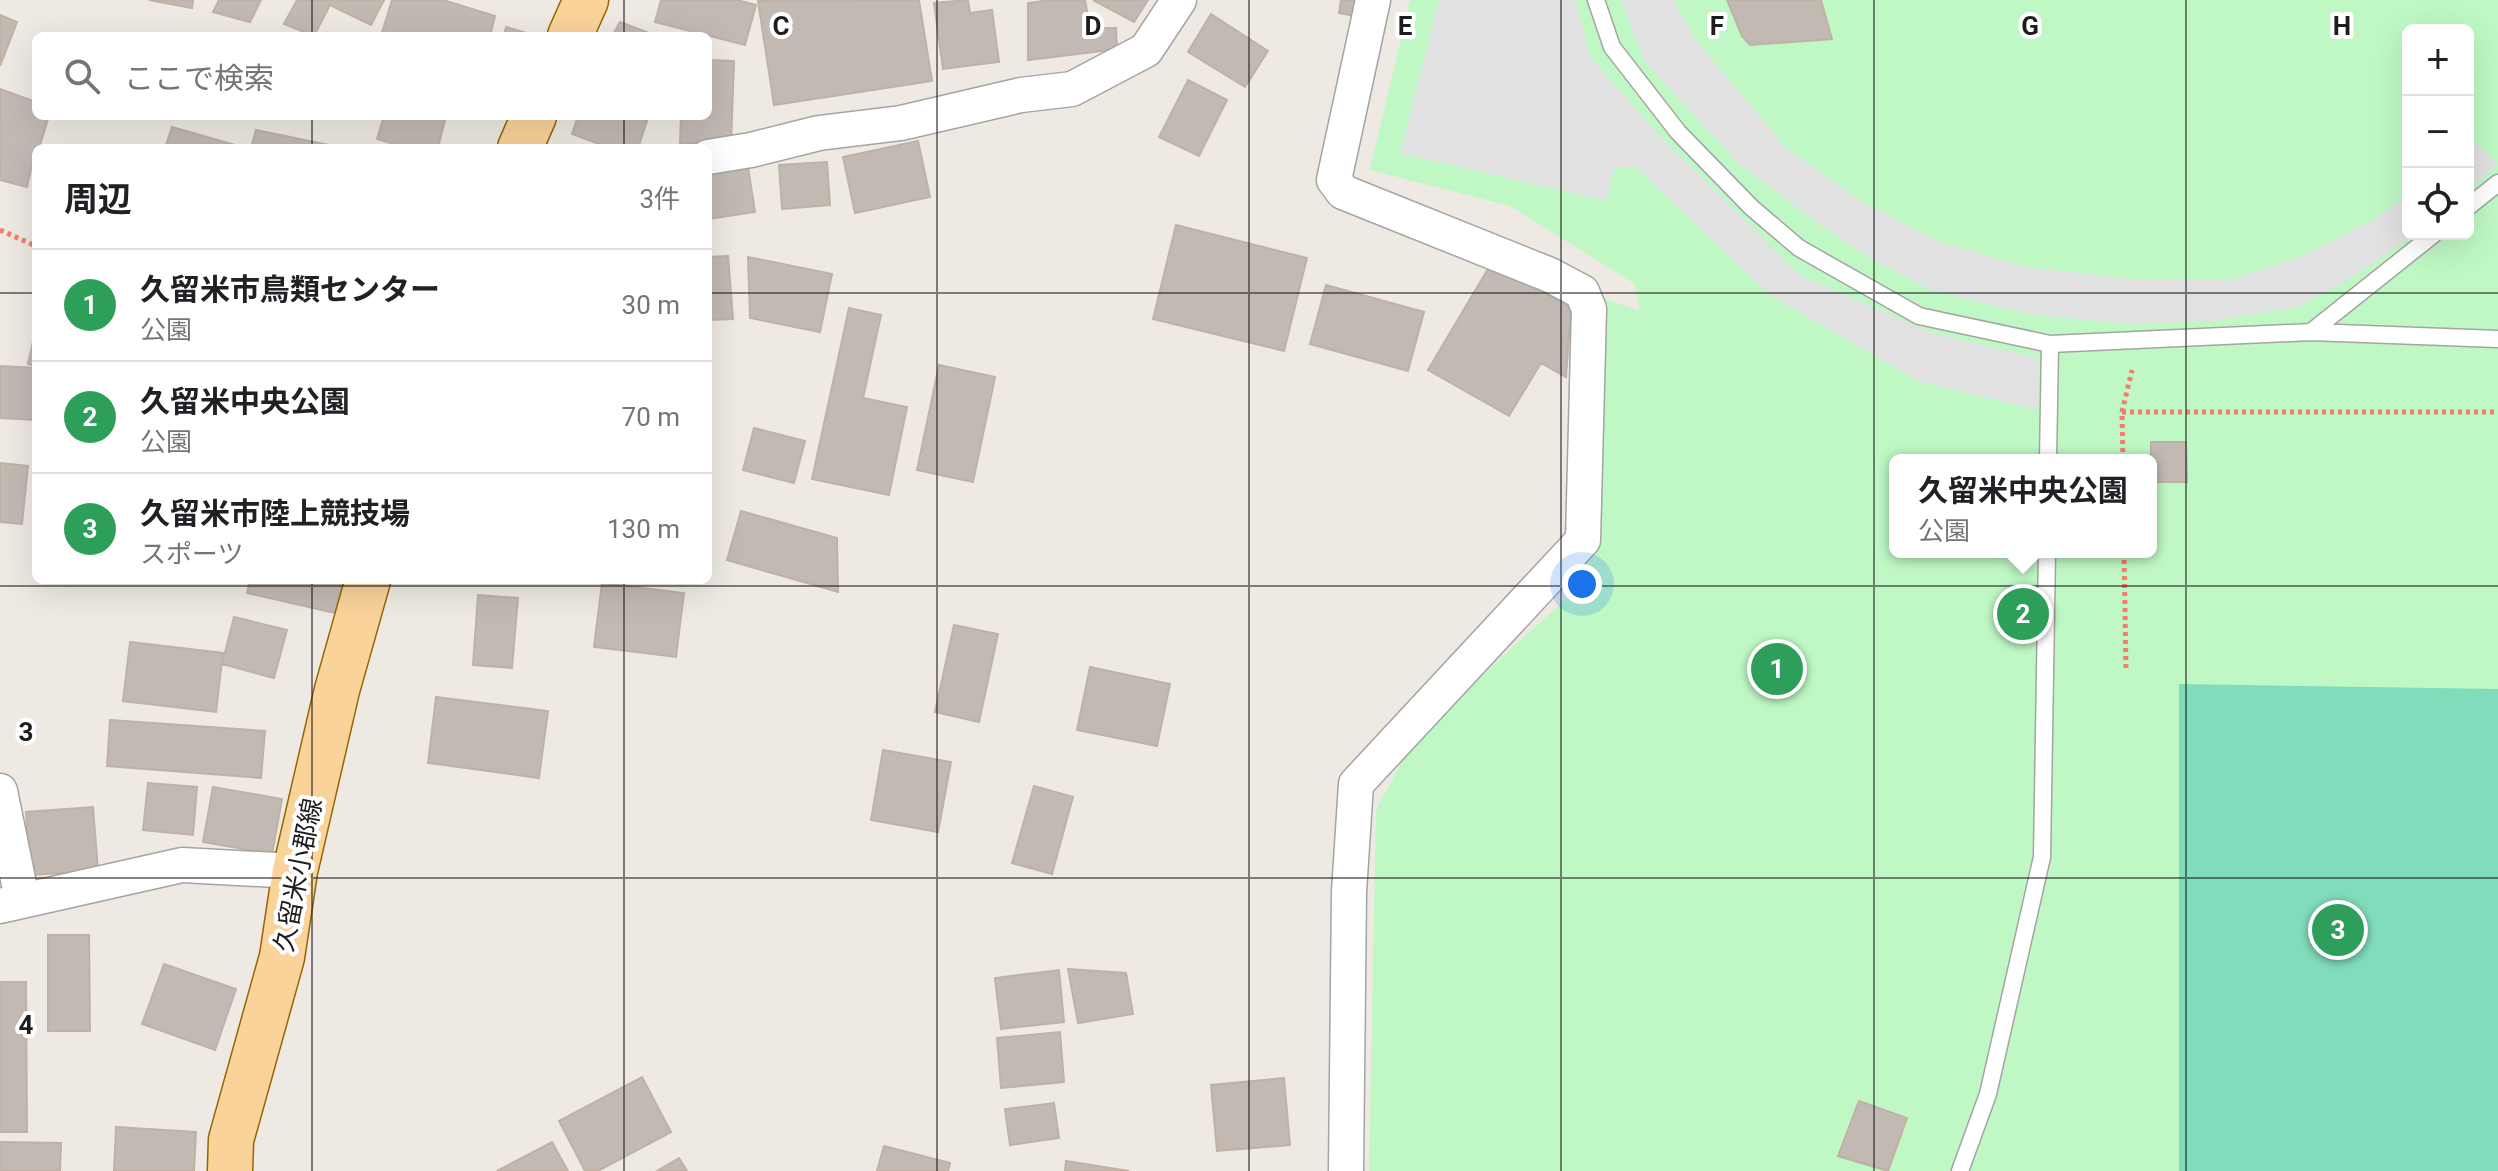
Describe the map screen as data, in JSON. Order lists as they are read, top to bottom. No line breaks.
{"streets":{"main road":["久留米小郡線"]},"page":{"map_buttons":["+","−"],"search":"ここで検索","heading":["周辺","3件"],"list":[{"mark":"1","name":"久留米市鳥類センター","note":"公園","value":"30 m"},{"mark":"2","name":"久留米中央公園","note":"公園","value":"70 m"},{"mark":"3","name":"久留米市陸上競技場","note":"スポーツ","value":"130 m"}],"popup":["久留米中央公園","公園"],"pins":["2","1","3"]},"grid":{"columns":["C","D","E","F","G","H"],"rows":["3","4"]}}
